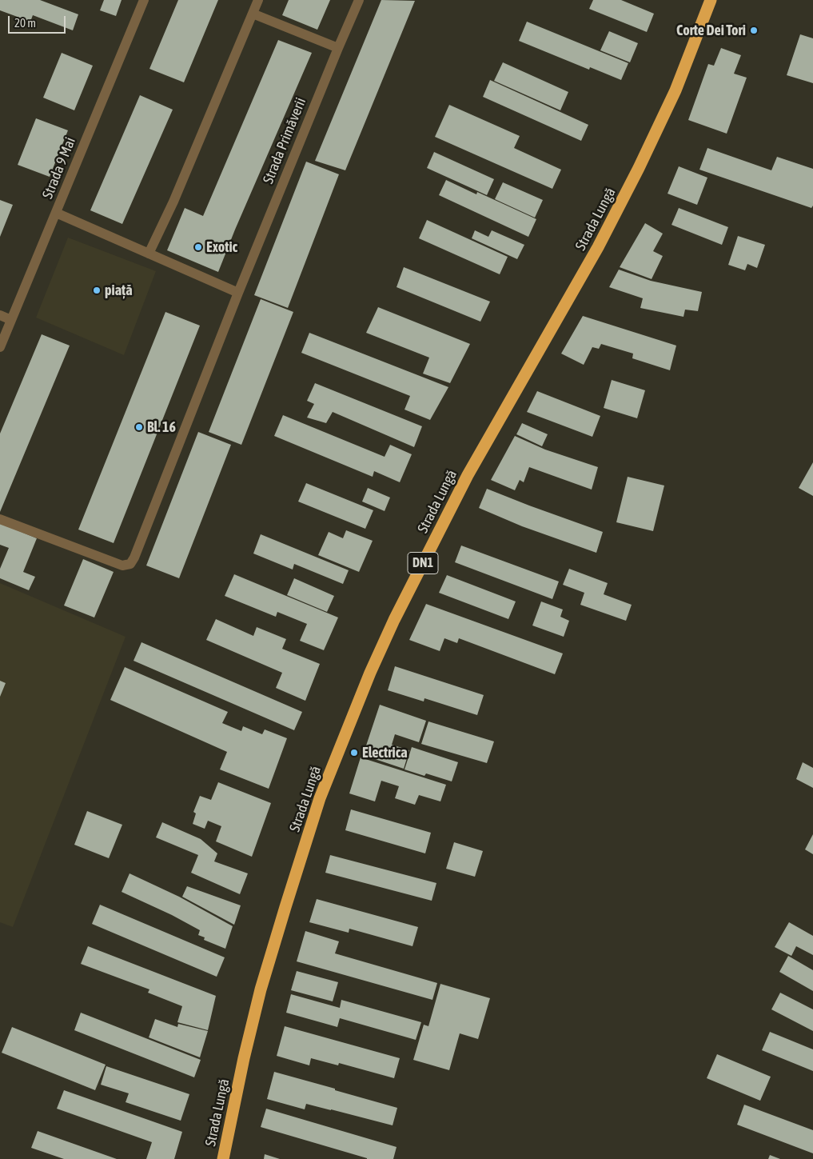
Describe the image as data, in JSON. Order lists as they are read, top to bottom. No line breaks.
{"streets":{"highway":["Strada Lungă","DN1"],"street":["Strada Primăverii","Strada 9 Mai"]},"places":["Corte Dei Tori","Exotic","piață","Bl. 16","Electrica"],"scale_bar":"20 m"}
